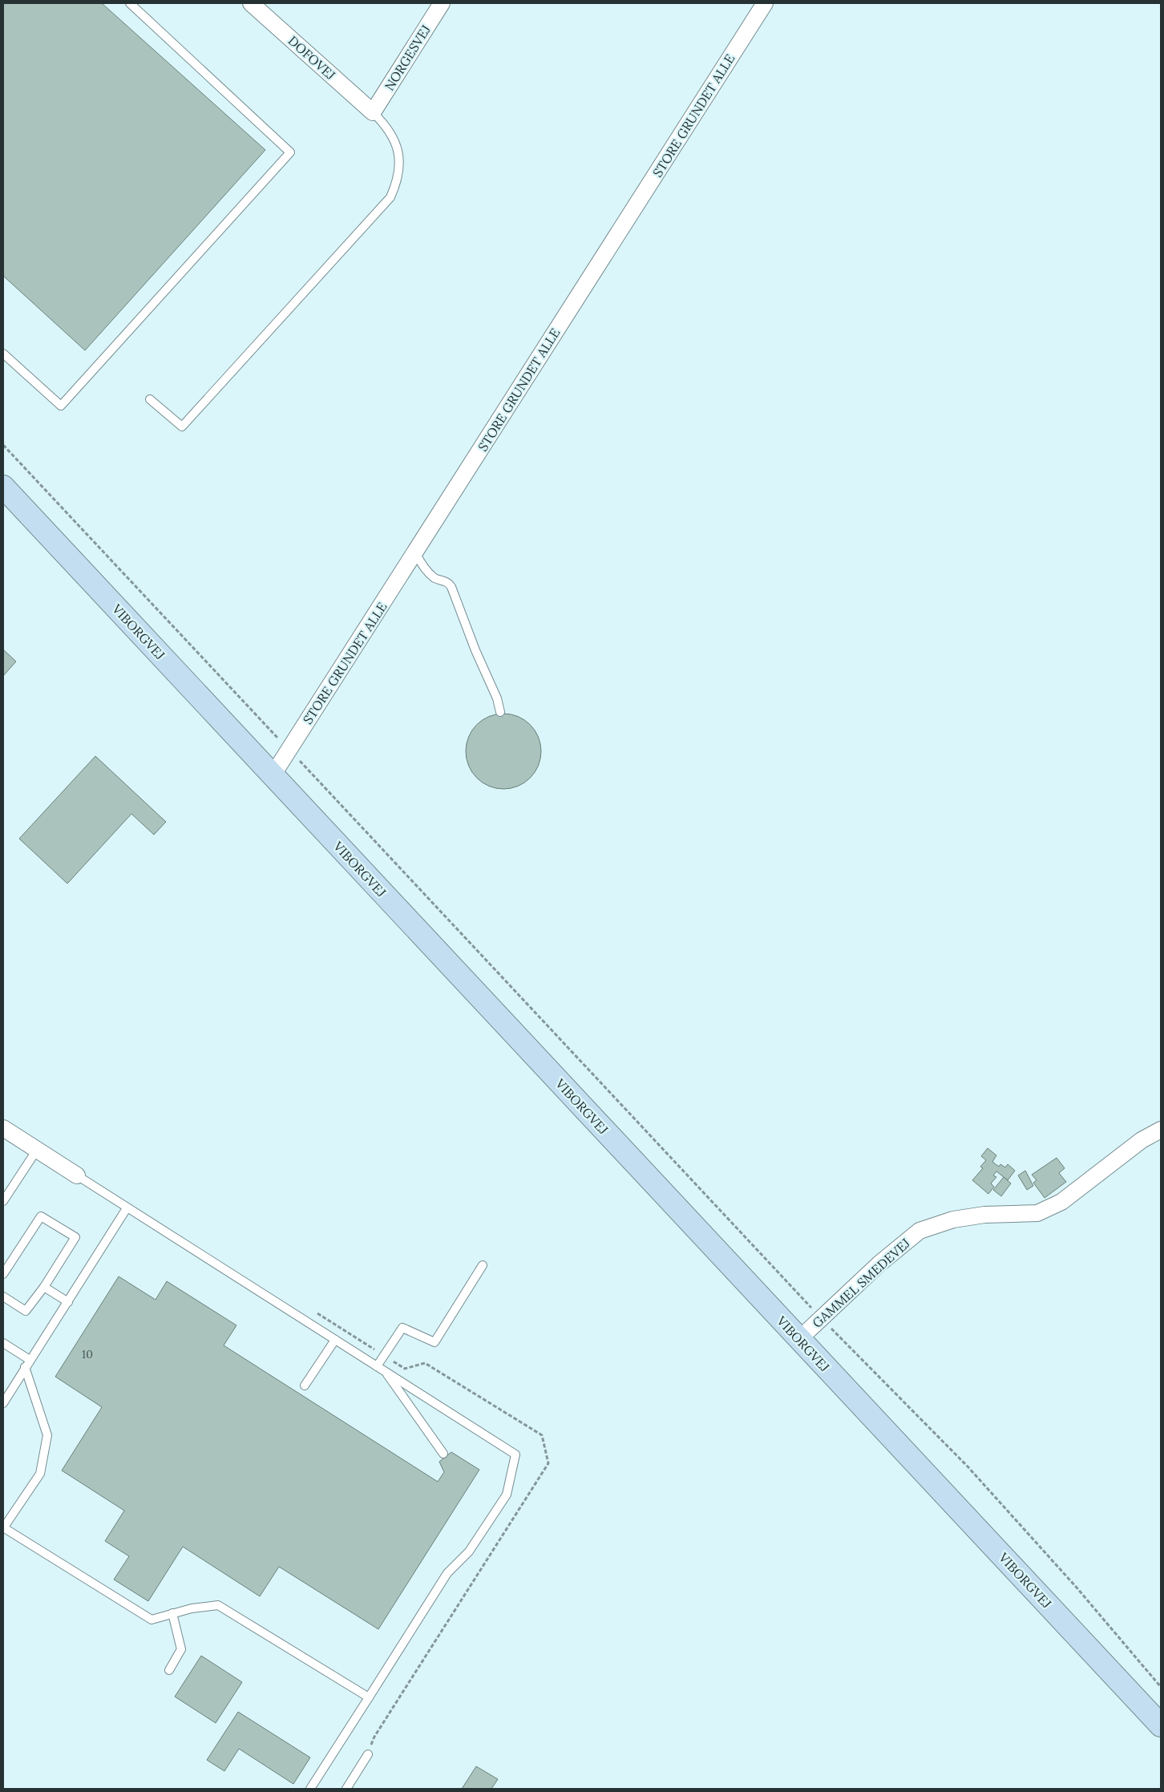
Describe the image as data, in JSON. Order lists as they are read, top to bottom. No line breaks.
{"streets":{"street":["DOFOVEJ","NORGESVEJ","STORE GRUNDET ALLE","VIBORGVEJ","GAMMEL SMEDEVEJ"]},"crossings":[["DOFOVEJ","NORGESVEJ"],["STORE GRUNDET ALLE","VIBORGVEJ"],["VIBORGVEJ","GAMMEL SMEDEVEJ"]],"house_numbers":["10"]}
